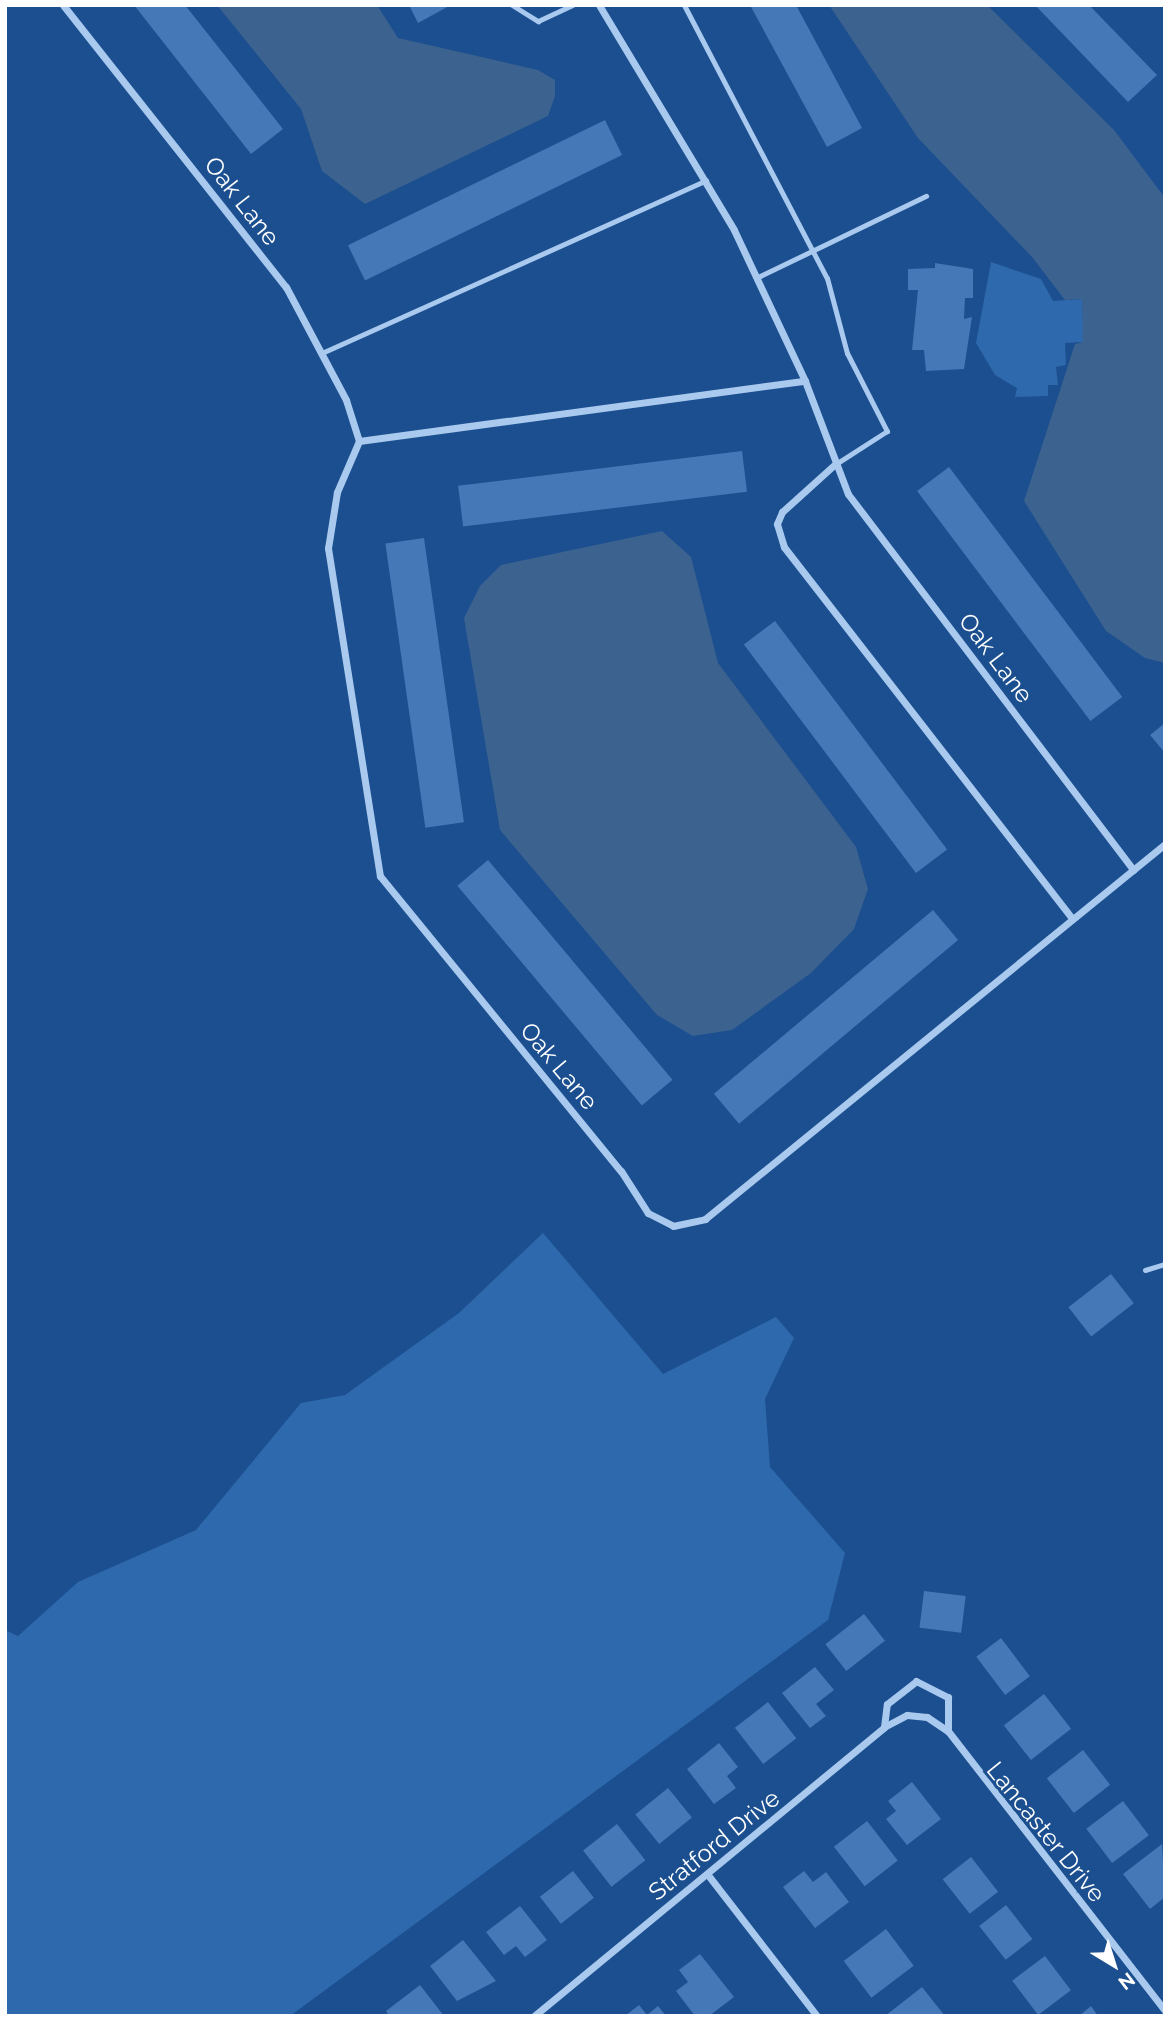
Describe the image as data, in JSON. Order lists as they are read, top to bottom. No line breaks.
{"streets":{"street":["Oak Lane","Lancaster Drive","Stratford Drive"]},"crossings":[["Lancaster Drive","Stratford Drive"]],"north":"bottom right"}
